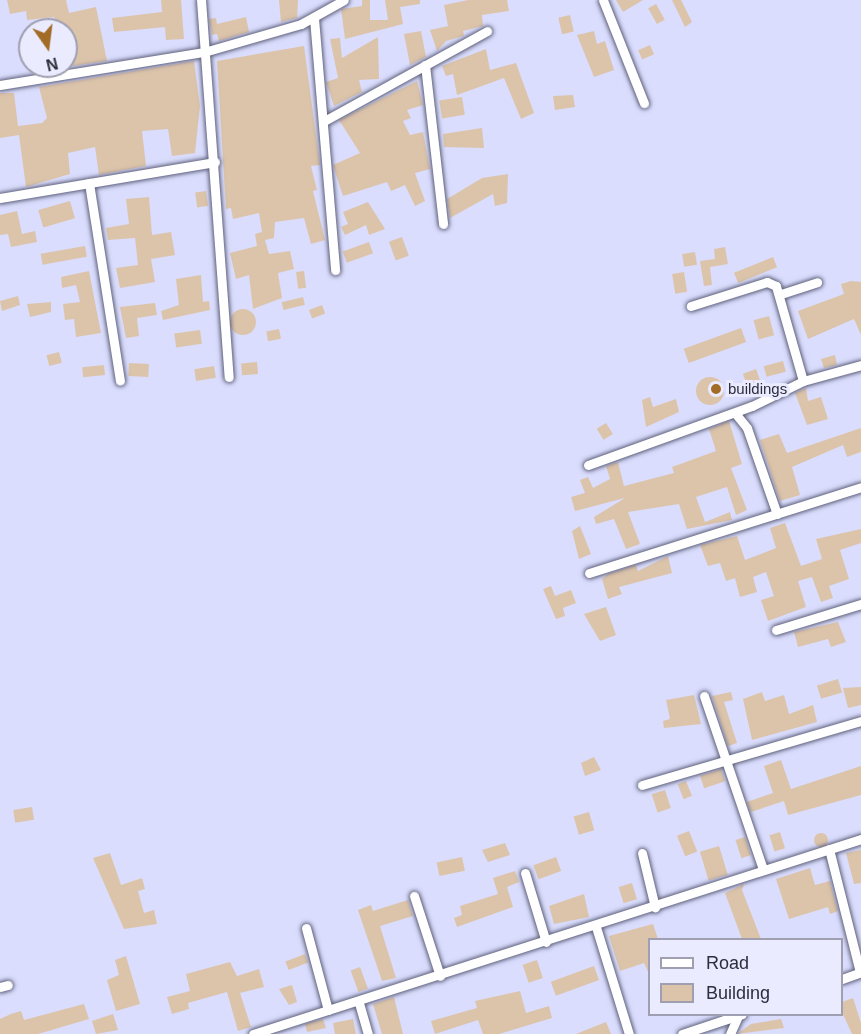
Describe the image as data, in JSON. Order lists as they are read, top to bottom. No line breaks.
{"places":["buildings"],"legend":["Road","Building"],"north":"bottom"}
